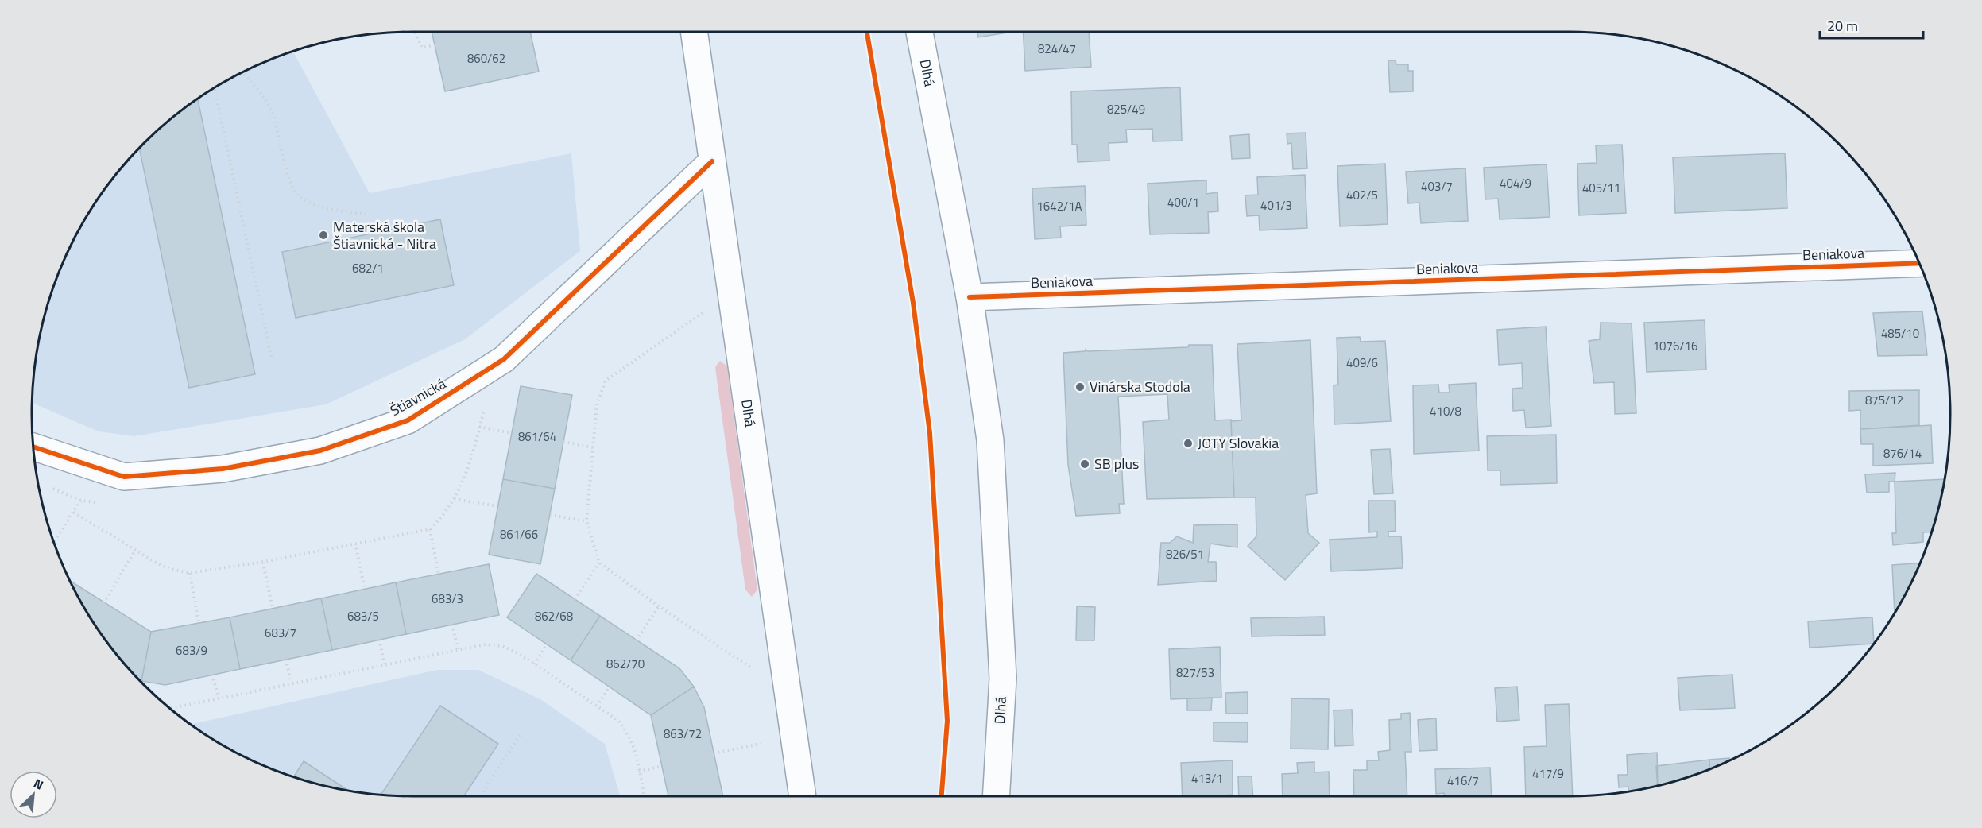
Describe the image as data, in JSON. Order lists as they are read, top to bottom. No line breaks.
{"streets":{"street":["Dlhá","Beniakova","Štiavnická"]},"crossings":[["Dlhá","Beniakova"],["Dlhá","Štiavnická"]],"places":["Materská škola Štiavnická - Nitra","Vinárska Stodola","JOTY Slovakia","SB plus"],"house_numbers":["824/47","860/62","825/49","404/9","403/7","405/11","402/5","400/1","401/3","1642/1A","682/1","485/10","1076/16","409/6","875/12","410/8","861/64","876/14","861/66","826/51","683/3","683/5","862/68","683/7","683/9","862/70","827/53","863/72","417/9","413/1","416/7"],"scale_bar":"20 m","north":"top right"}
